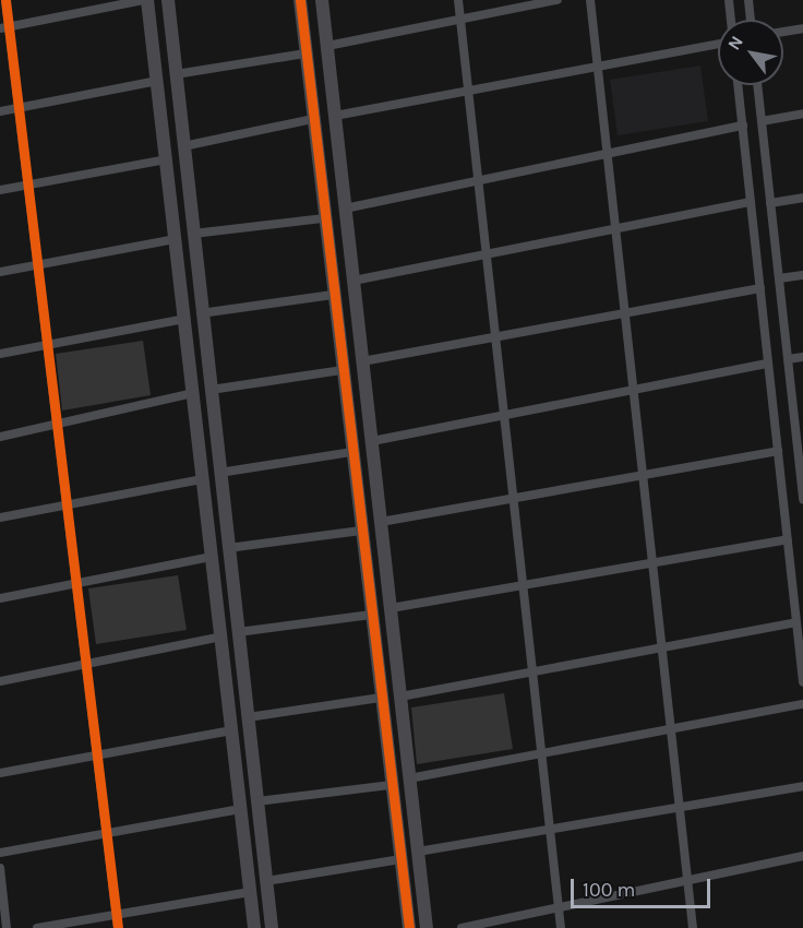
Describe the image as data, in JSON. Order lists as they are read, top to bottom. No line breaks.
{"scale_bar":"100 m","north":"top left"}
